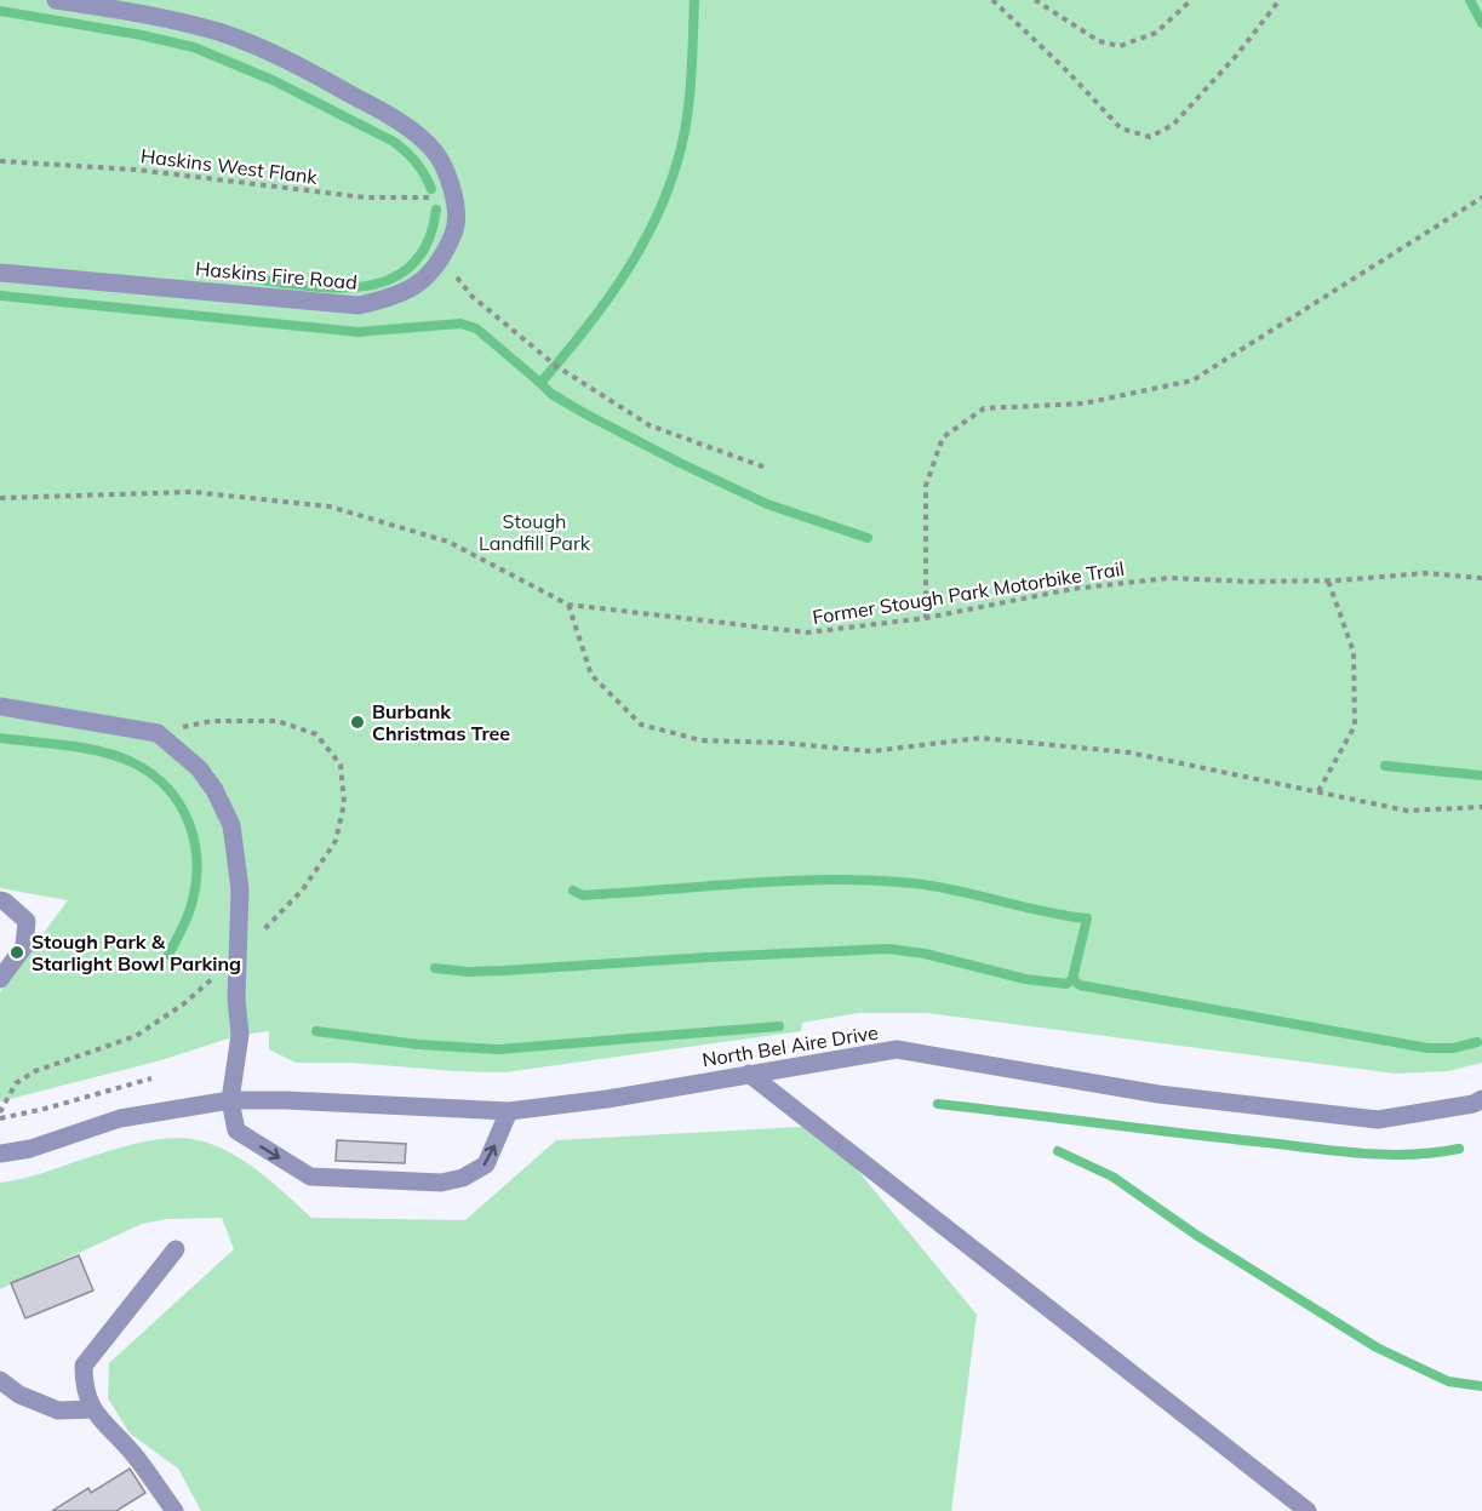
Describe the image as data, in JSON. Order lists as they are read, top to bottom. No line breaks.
{"streets":{"street":["Haskins Fire Road","North Bel Aire Drive"],"path":["Haskins West Flank","Former Stough Park Motorbike Trail"]},"crossings":[["Haskins West Flank","Haskins Fire Road"]],"parks":["Stough Landfill Park"],"places":["Burbank Christmas Tree","Stough Park & Starlight Bowl Parking"]}
